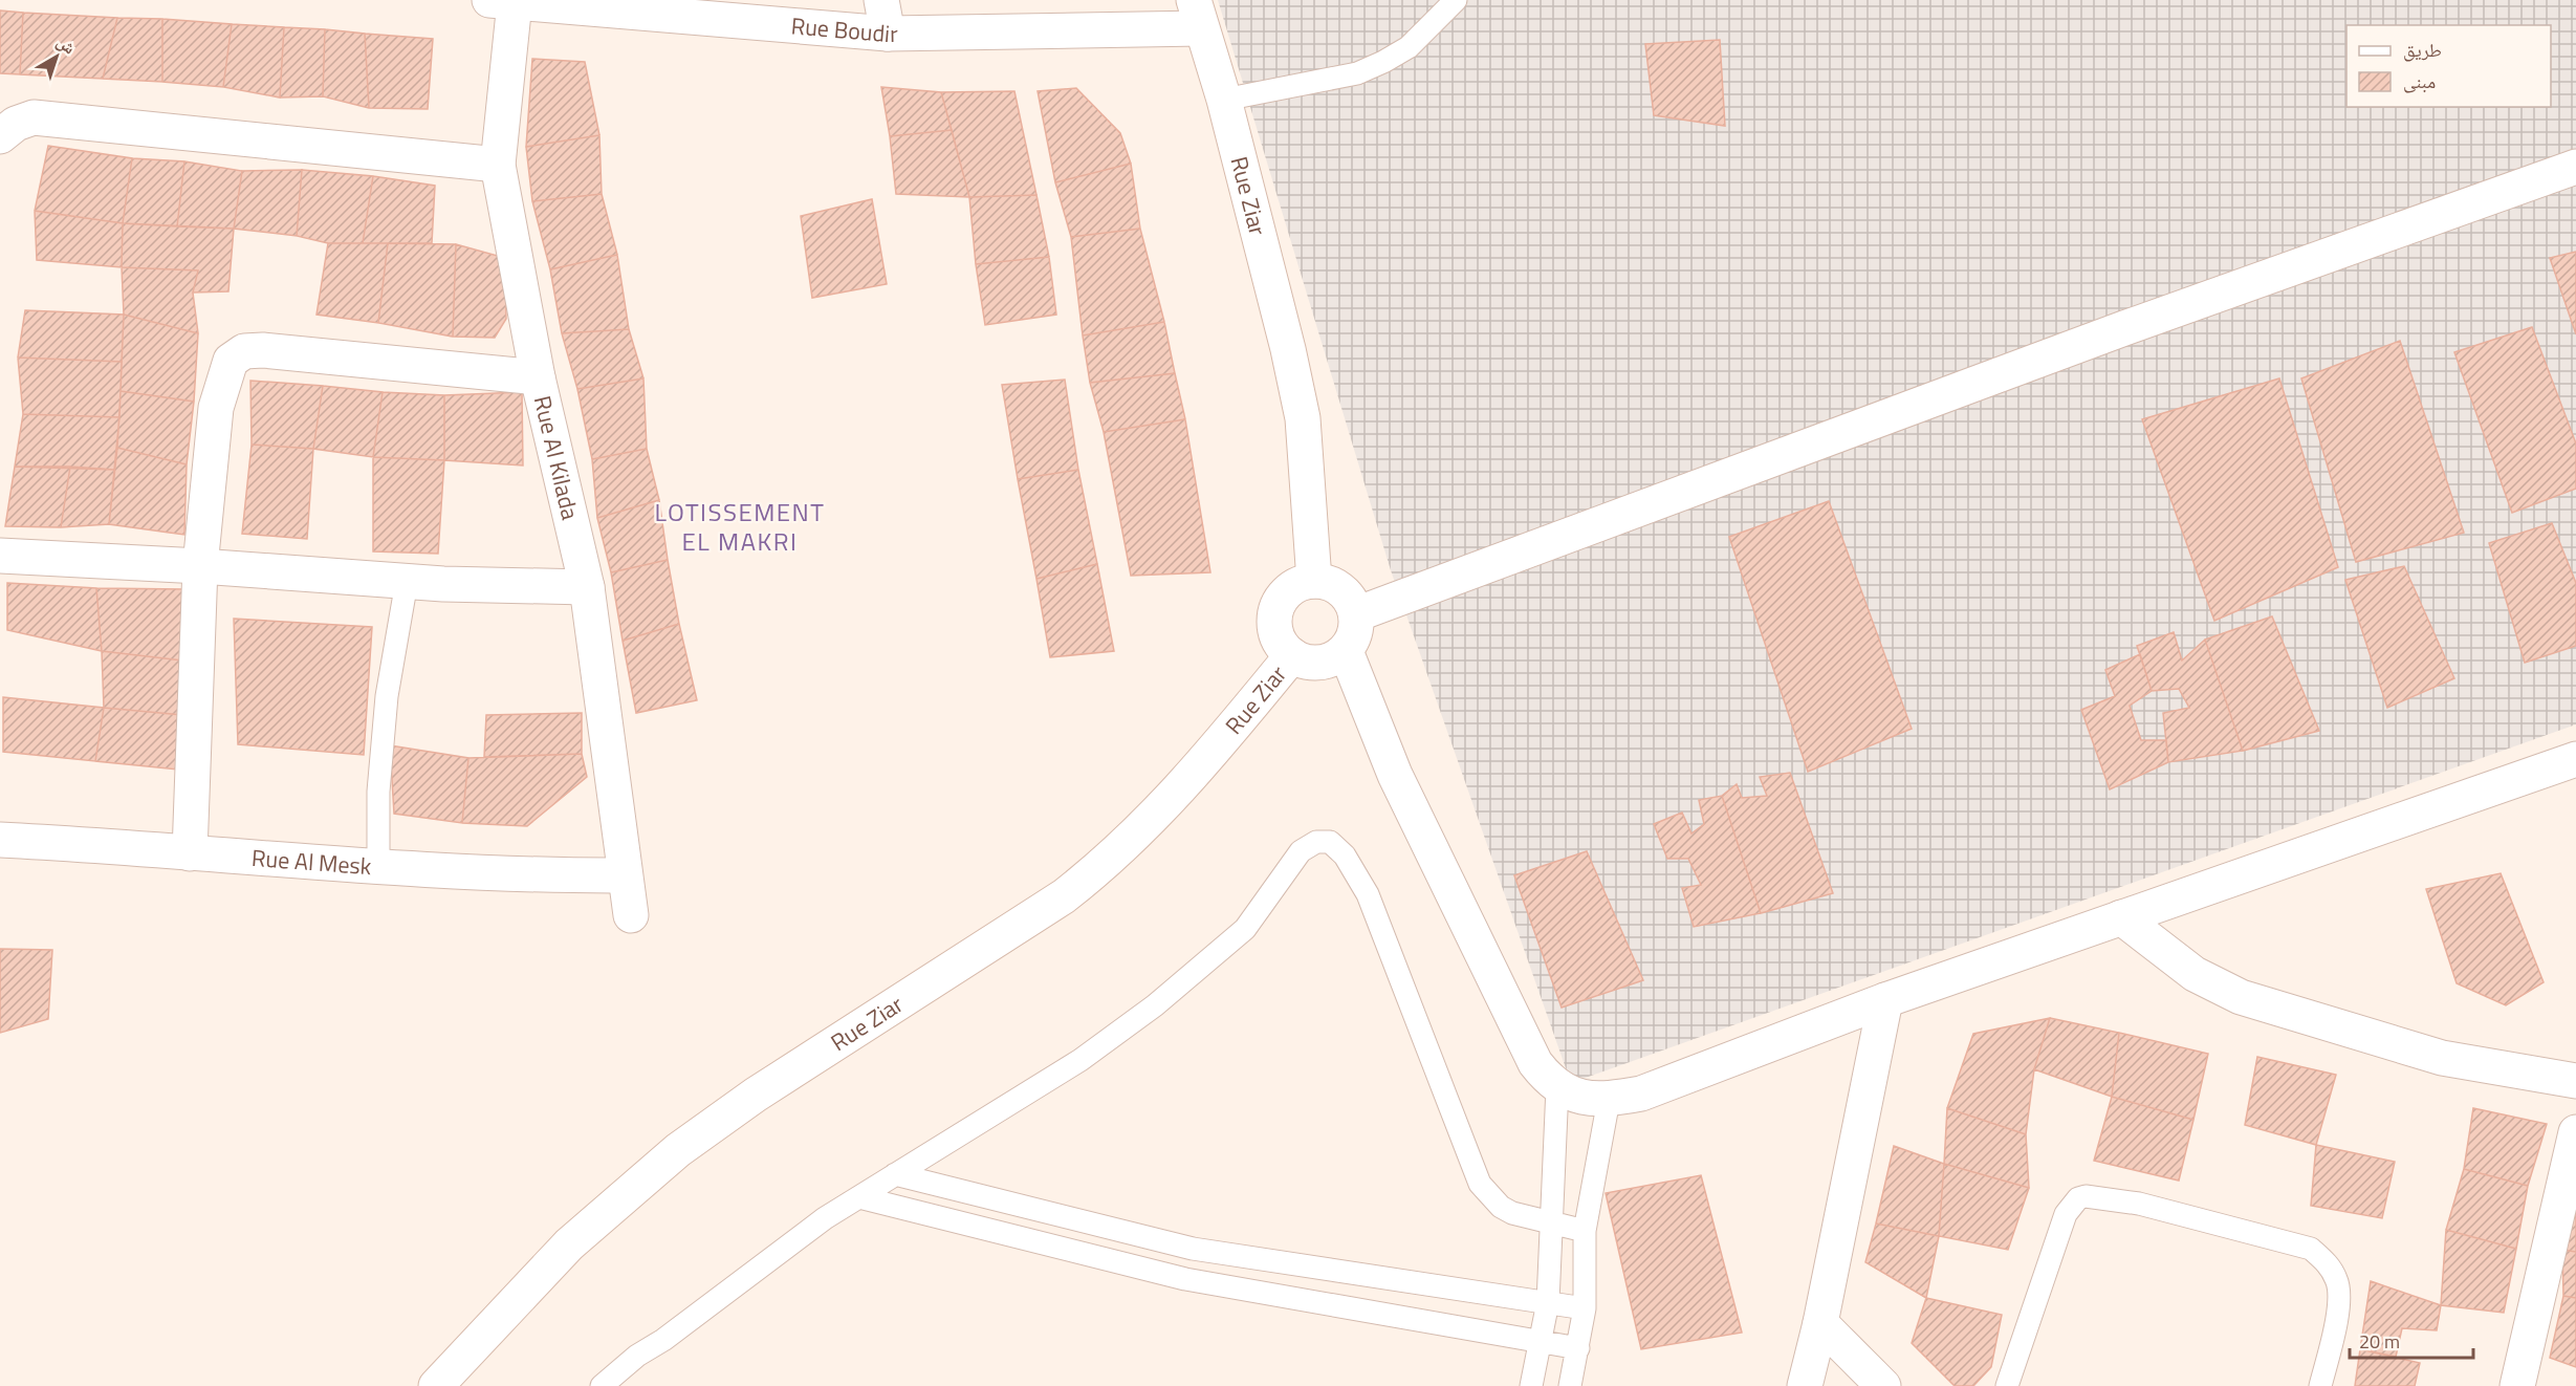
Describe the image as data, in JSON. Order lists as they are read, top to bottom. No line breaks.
{"streets":{"street":["Rue Boudir","Rue Ziar","Rue Al Kilada","Rue Al Mesk"]},"crossings":[["Rue Boudir","Rue Ziar"],["Rue Boudir","Rue Al Kilada"],["Rue Al Kilada","Rue Al Mesk"]],"districts":["LOTISSEMENT EL MAKRI"],"legend":["طريق","مبنى"],"scale_bar":"20 m","north":"top right"}
